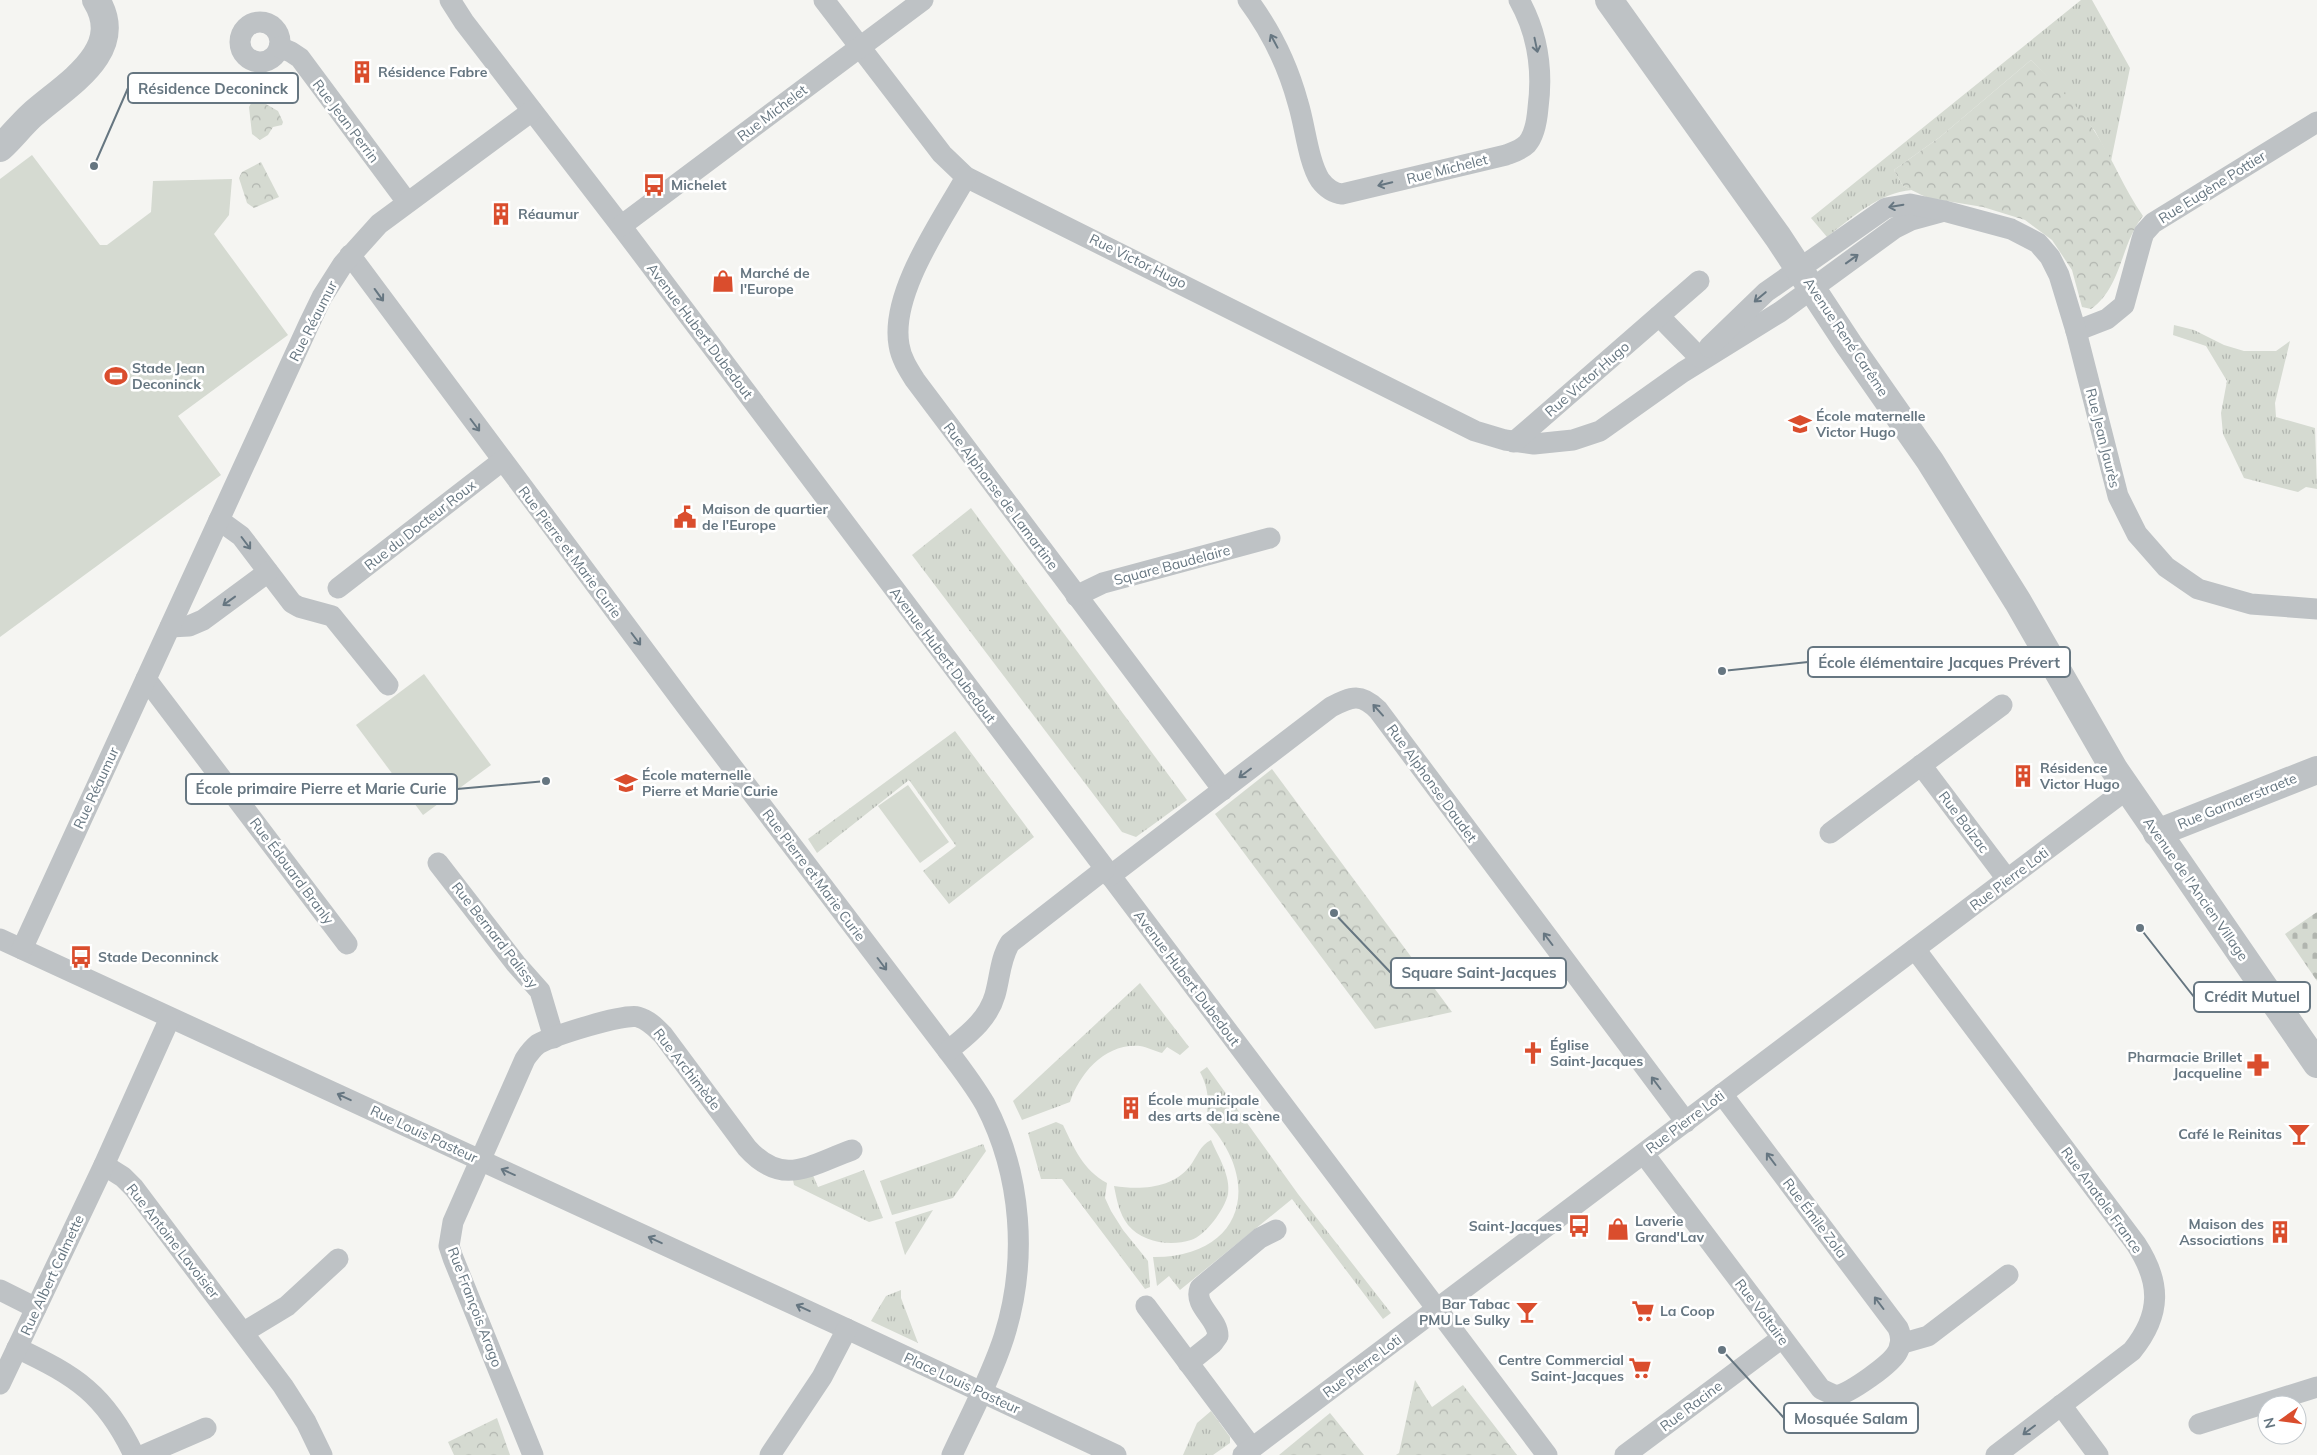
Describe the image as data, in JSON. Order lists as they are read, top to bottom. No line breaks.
{"streets":{"street":["Rue Michelet","Rue Jean Perrin","Rue Eugène Pottier","Rue Victor Hugo","Rue Réaumur","Avenue Hubert Dubedout","Avenue René Carême","Rue Jean Jaurès","Rue Alphonse de Lamartine","Rue du Docteur Roux","Rue Pierre et Marie Curie","Square Baudelaire","Rue Alphonse Daudet","Rue Garnaerstraete","Rue Balzac","Rue Édouard Branly","Rue Pierre Loti","Avenue de l'Ancien Village","Rue Bernard Palissy","Rue Archimède","Rue Louis Pasteur","Rue Anatole France","Rue Émile Zola","Rue Antoine Lavoisier","Rue Albert Calmette","Rue François Arago","Rue Voltaire","Place Louis Pasteur","Rue Racine"]},"crossings":[["Rue Michelet","Rue Victor Hugo"],["Rue Michelet","Avenue Hubert Dubedout"],["Rue Jean Perrin","Rue Réaumur"],["Rue Eugène Pottier","Rue Jean Jaurès"],["Rue Victor Hugo","Avenue René Carême"],["Rue Victor Hugo","Rue Jean Jaurès"],["Rue Victor Hugo","Rue Alphonse de Lamartine"],["Rue Réaumur","Avenue Hubert Dubedout"],["Rue Réaumur","Rue Pierre et Marie Curie"],["Rue Réaumur","Rue Édouard Branly"],["Rue Réaumur","Rue Louis Pasteur"],["Avenue Hubert Dubedout","Rue Alphonse Daudet"],["Avenue Hubert Dubedout","Rue Pierre Loti"],["Avenue René Carême","Rue Jean Jaurès"],["Avenue René Carême","Rue Pierre Loti"],["Avenue René Carême","Avenue de l'Ancien Village"],["Rue Alphonse de Lamartine","Square Baudelaire"],["Rue Alphonse de Lamartine","Rue Alphonse Daudet"],["Rue du Docteur Roux","Rue Pierre et Marie Curie"],["Rue Pierre et Marie Curie","Rue Alphonse Daudet"],["Rue Pierre et Marie Curie","Place Louis Pasteur"],["Rue Alphonse Daudet","Rue Pierre Loti"],["Rue Garnaerstraete","Avenue de l'Ancien Village"],["Rue Balzac","Rue Pierre Loti"],["Rue Pierre Loti","Avenue de l'Ancien Village"],["Rue Pierre Loti","Rue Anatole France"],["Rue Pierre Loti","Rue Émile Zola"],["Rue Pierre Loti","Rue Voltaire"],["Rue Bernard Palissy","Rue Archimède"],["Rue Archimède","Rue Louis Pasteur"],["Rue Archimède","Rue François Arago"],["Rue Louis Pasteur","Rue François Arago"],["Rue Louis Pasteur","Place Louis Pasteur"],["Rue Émile Zola","Rue Voltaire"],["Rue Antoine Lavoisier","Rue Albert Calmette"],["Rue Voltaire","Rue Racine"]],"one_way":["Rue Pierre et Marie Curie","Rue Alphonse Daudet","Rue Louis Pasteur","Rue Émile Zola"],"places":{"building":["Résidence Fabre","Réaumur","Résidence Victor Hugo","École municipale des arts de la scène","Maison des Associations"],"other":["Résidence Deconinck","École élémentaire Jacques Prévert","École primaire Pierre et Marie Curie","Square Saint-Jacques","Crédit Mutuel","Mosquée Salam"],"bus stop":["Michelet","Stade Deconninck","Saint-Jacques"],"shop":["Marché de l'Europe","Laverie Grand'Lav"],"sports":["Stade Jean Deconinck"],"school or university":["École maternelle Victor Hugo","École maternelle Pierre et Marie Curie"],"public building":["Maison de quartier de l'Europe"],"church":["Église Saint-Jacques"],"pharmacy":["Pharmacie Brillet Jacqueline"],"bar":["Café le Reinitas","Bar Tabac PMU Le Sulky"],"supermarket":["La Coop","Centre Commercial Saint-Jacques"]},"north":"left"}
